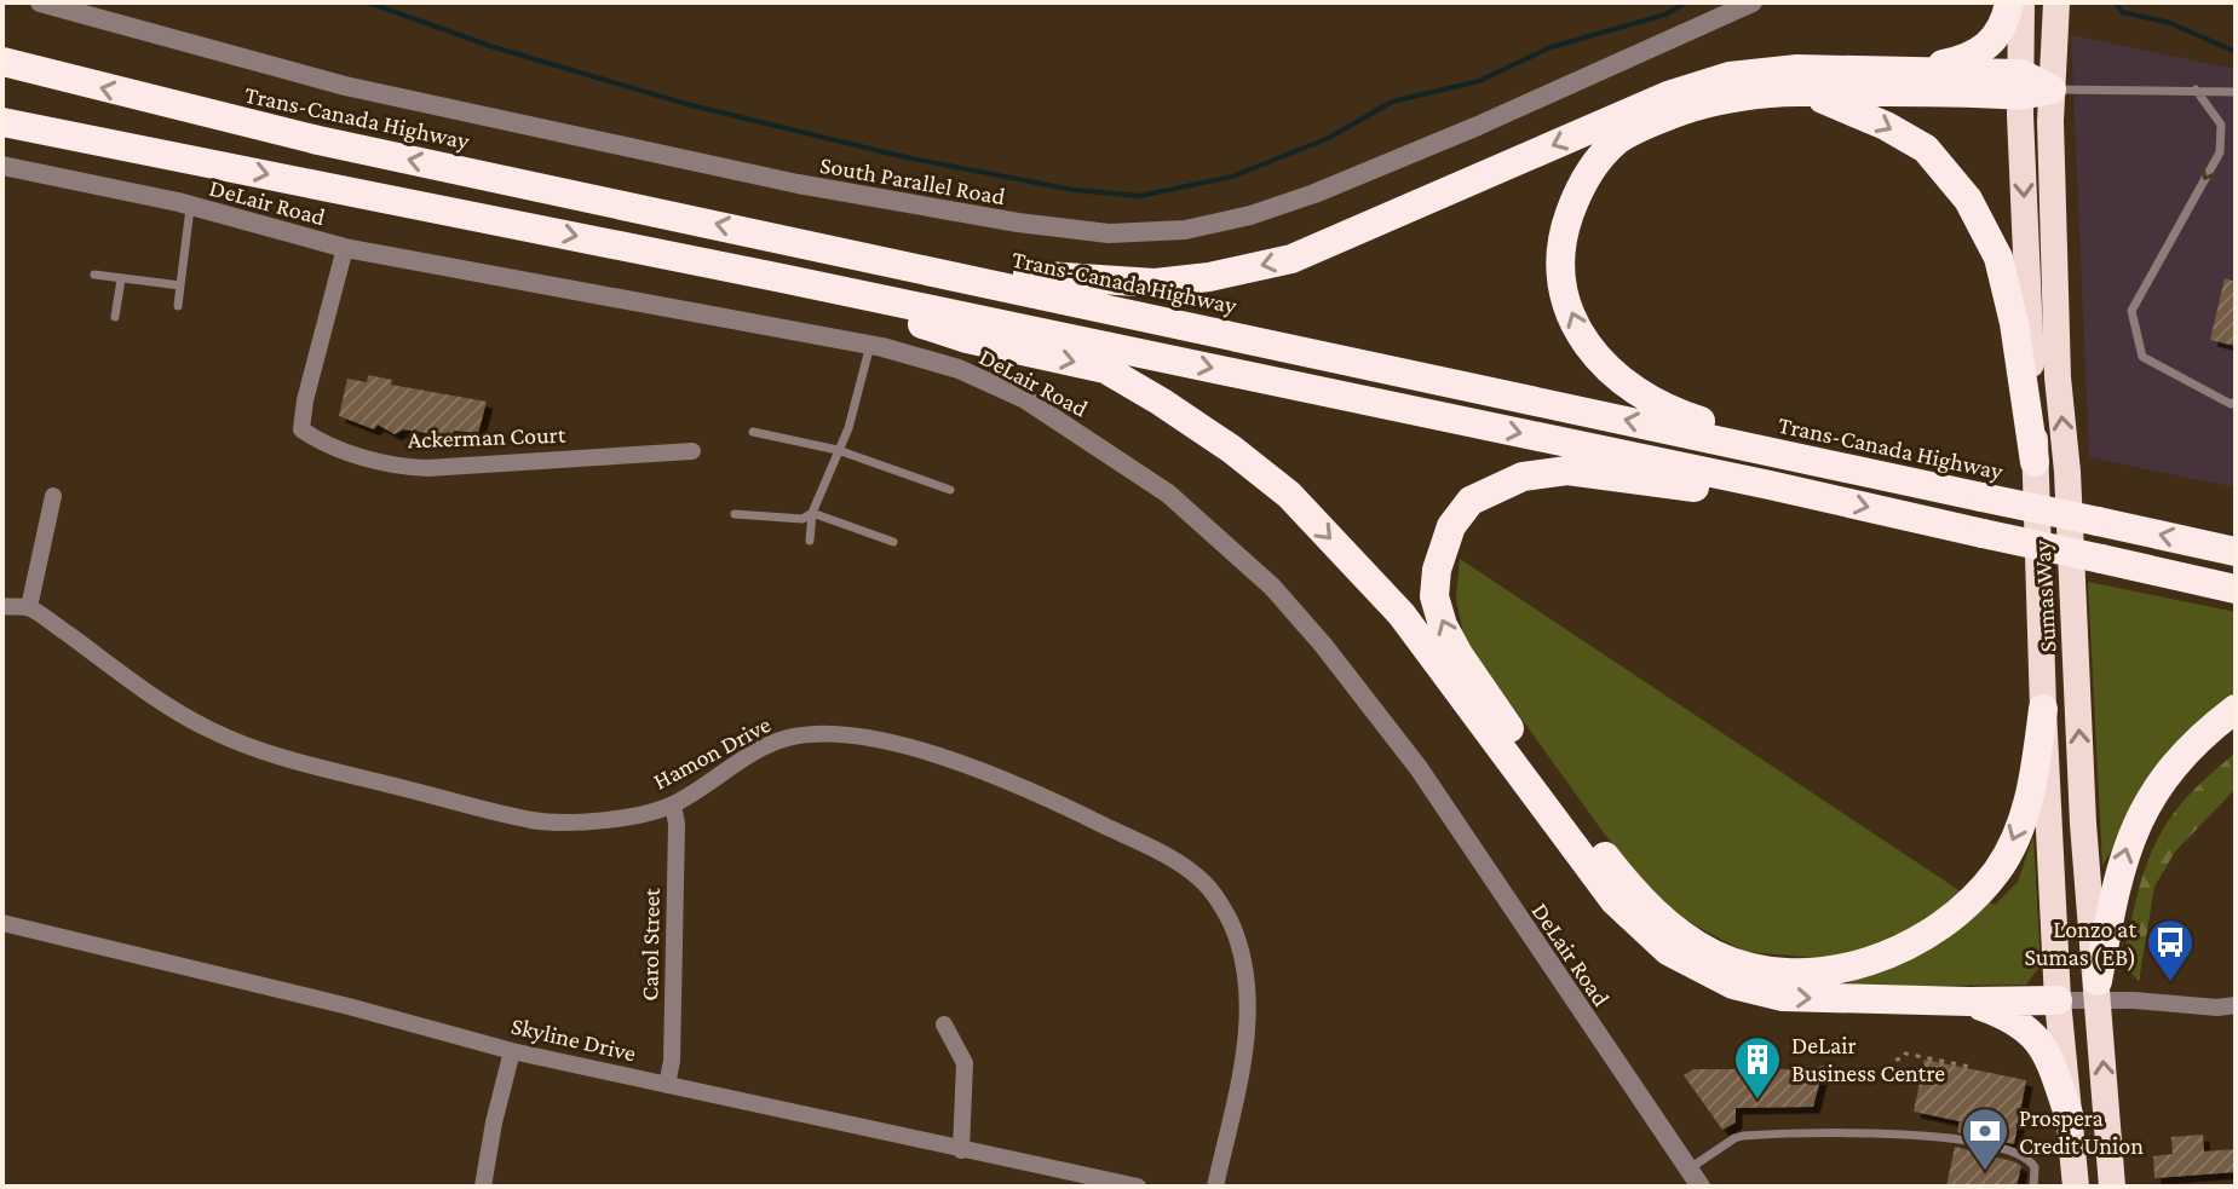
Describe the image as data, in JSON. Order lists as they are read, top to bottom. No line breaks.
{"streets":{"highway":["Trans-Canada Highway","Sumas Way"],"street":["South Parallel Road","DeLair Road","Ackerman Court","Hamon Drive","Carol Street","Skyline Drive"]},"crossings":[["DeLair Road","Ackerman Court"],["Hamon Drive","Carol Street"],["Carol Street","Skyline Drive"]],"places":{"bus stop":["Lonzo at Sumas (EB)"],"building":["DeLair Business Centre"],"bank":["Prospera Credit Union"]}}
